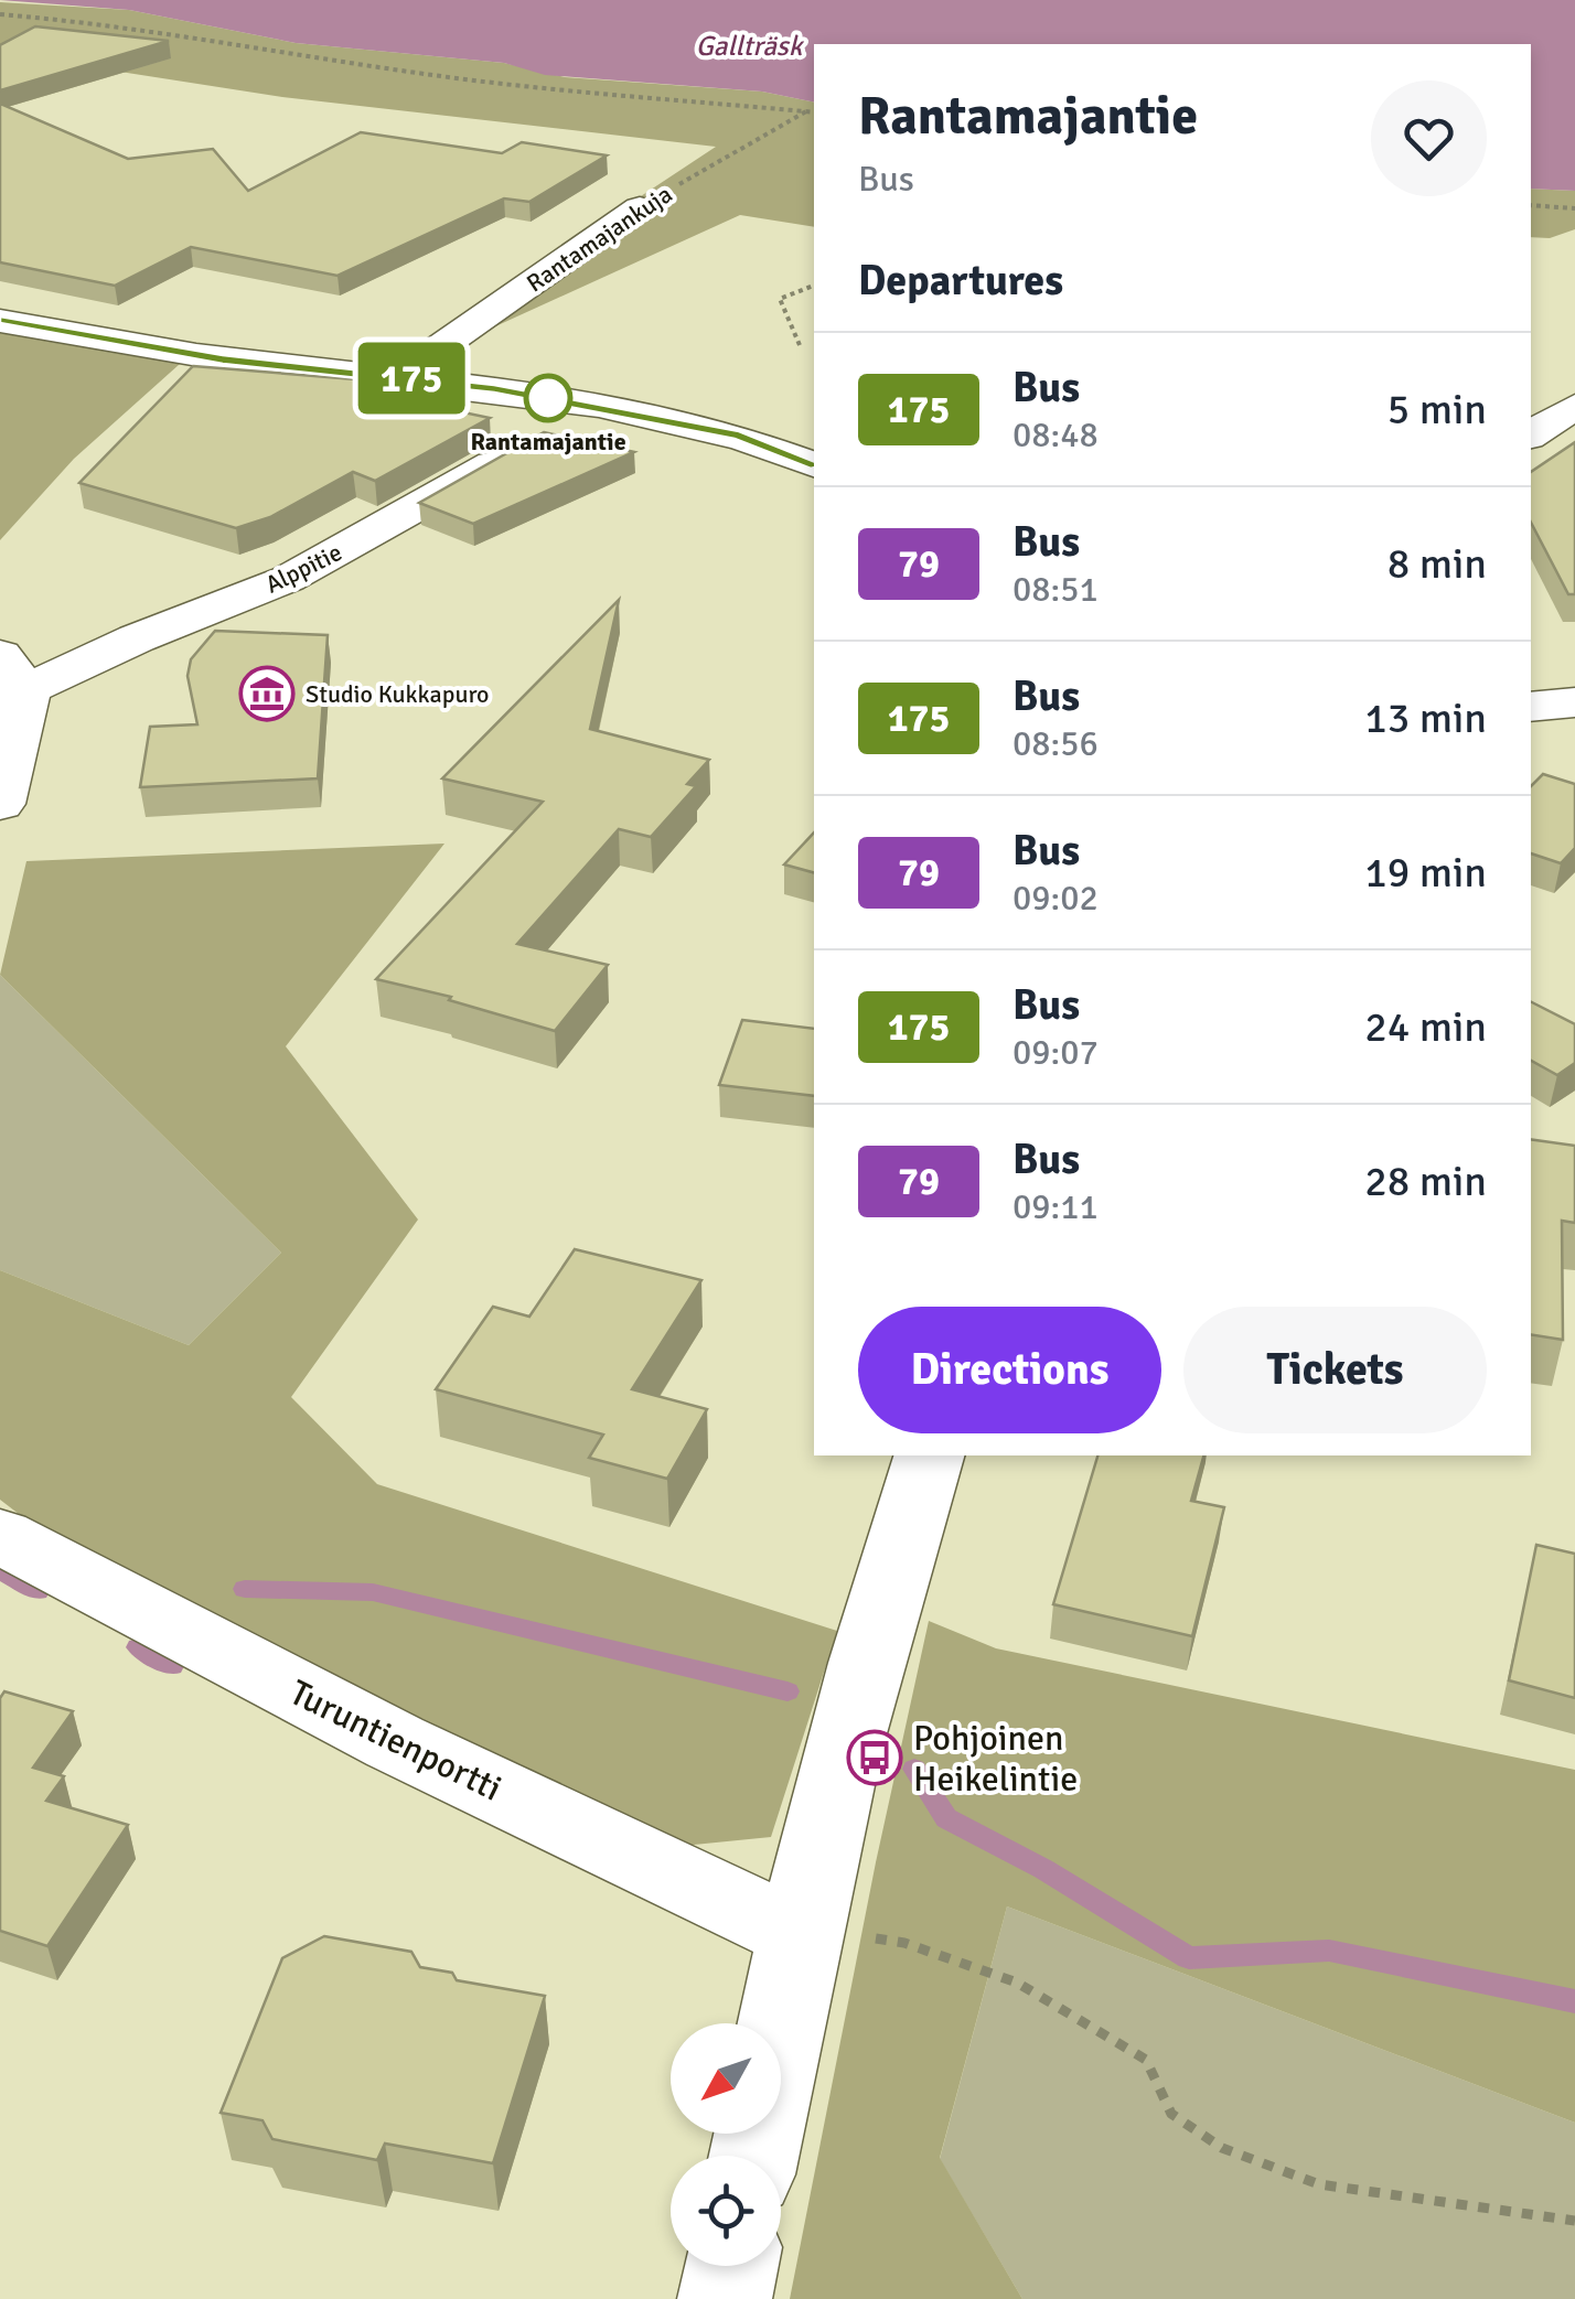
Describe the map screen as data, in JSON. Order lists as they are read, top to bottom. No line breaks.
{"streets":{"street":["Rantamajankuja","Alppitie","Turuntienportti"]},"water":["Gallträsk"],"places":{"other":["Rantamajantie"],"museum":["Studio Kukkapuro"],"bus stop":["Pohjoinen Heikelintie"]},"lines":["bus line 175"],"north":"bottom left","page":{"on_map":"175","heading":[["Rantamajantie","Bus"],"Departures"],"list":[{"mark":"175","name":"Bus","note":"08:48","value":"5 min"},{"mark":"79","name":"Bus","note":"08:51","value":"8 min"},{"mark":"175","name":"Bus","note":"08:56","value":"13 min"},{"mark":"79","name":"Bus","note":"09:02","value":"19 min"},{"mark":"175","name":"Bus","note":"09:07","value":"24 min"},{"mark":"79","name":"Bus","note":"09:11","value":"28 min"}],"buttons":["Directions","Tickets"]}}
